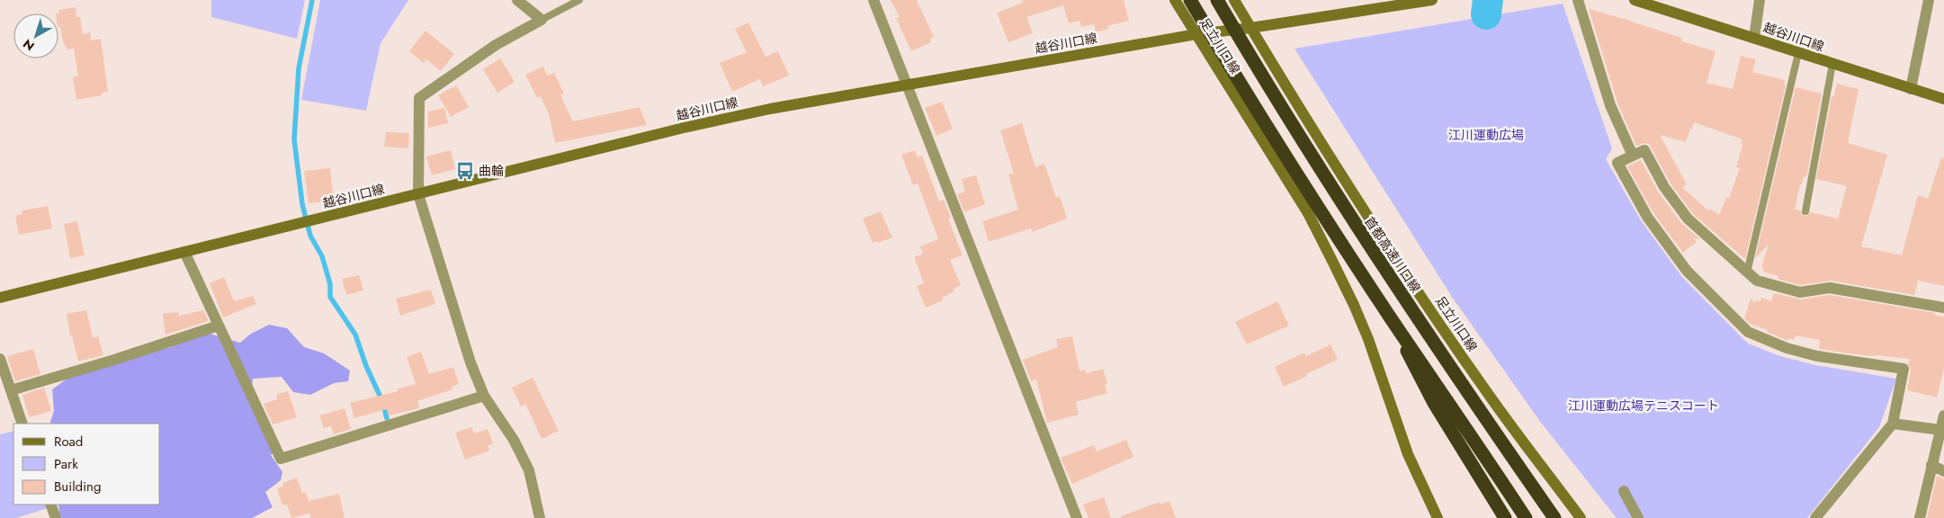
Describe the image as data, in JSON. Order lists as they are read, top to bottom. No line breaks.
{"streets":{"highway":["首都高速川口線"],"main road":["越谷川口線","足立川口線"]},"crossings":[["越谷川口線","足立川口線"]],"parks":["江川運動広場","江川運動広場テニスコート"],"places":{"bus stop":["曲輪"]},"legend":["Road","Park","Building"],"north":"bottom left"}
